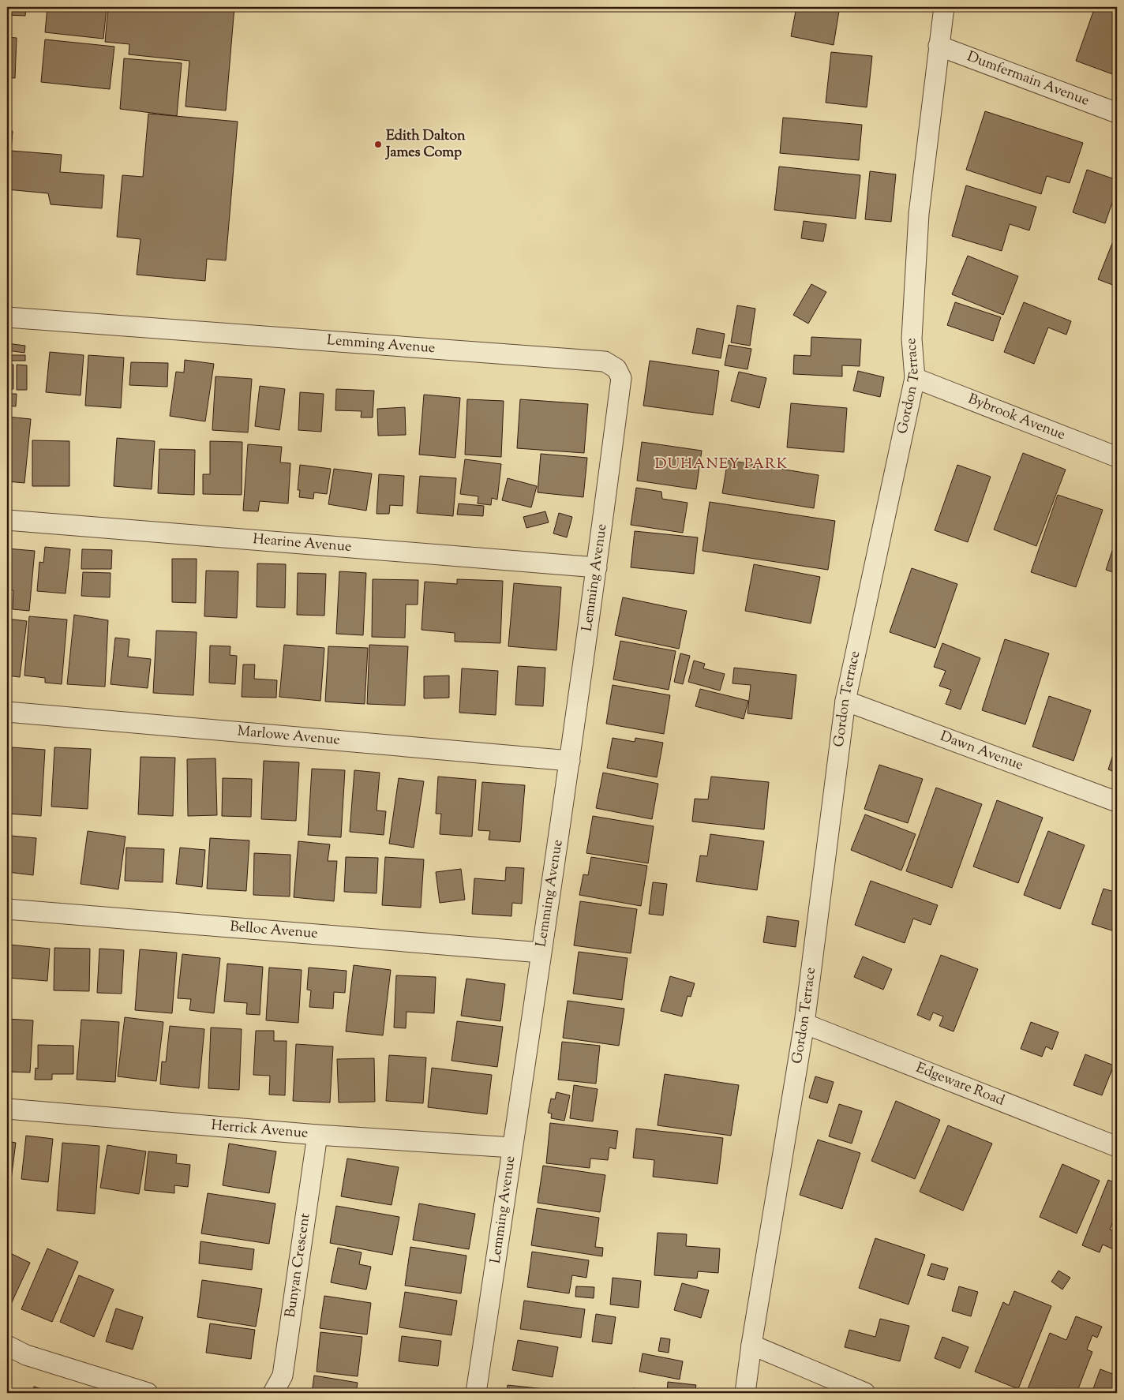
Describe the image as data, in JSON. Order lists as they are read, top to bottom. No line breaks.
{"streets":{"street":["Dumfermain Avenue","Lemming Avenue","Gordon Terrace","Bybrook Avenue","Hearine Avenue","Marlowe Avenue","Dawn Avenue","Belloc Avenue","Edgeware Road","Herrick Avenue","Bunyan Crescent"]},"crossings":[["Dumfermain Avenue","Gordon Terrace"],["Lemming Avenue","Hearine Avenue"],["Lemming Avenue","Marlowe Avenue"],["Lemming Avenue","Belloc Avenue"],["Lemming Avenue","Herrick Avenue"],["Gordon Terrace","Bybrook Avenue"],["Gordon Terrace","Dawn Avenue"],["Gordon Terrace","Edgeware Road"],["Herrick Avenue","Bunyan Crescent"]],"districts":["DUHANEY PARK"],"places":["Edith Dalton James Comp"]}
